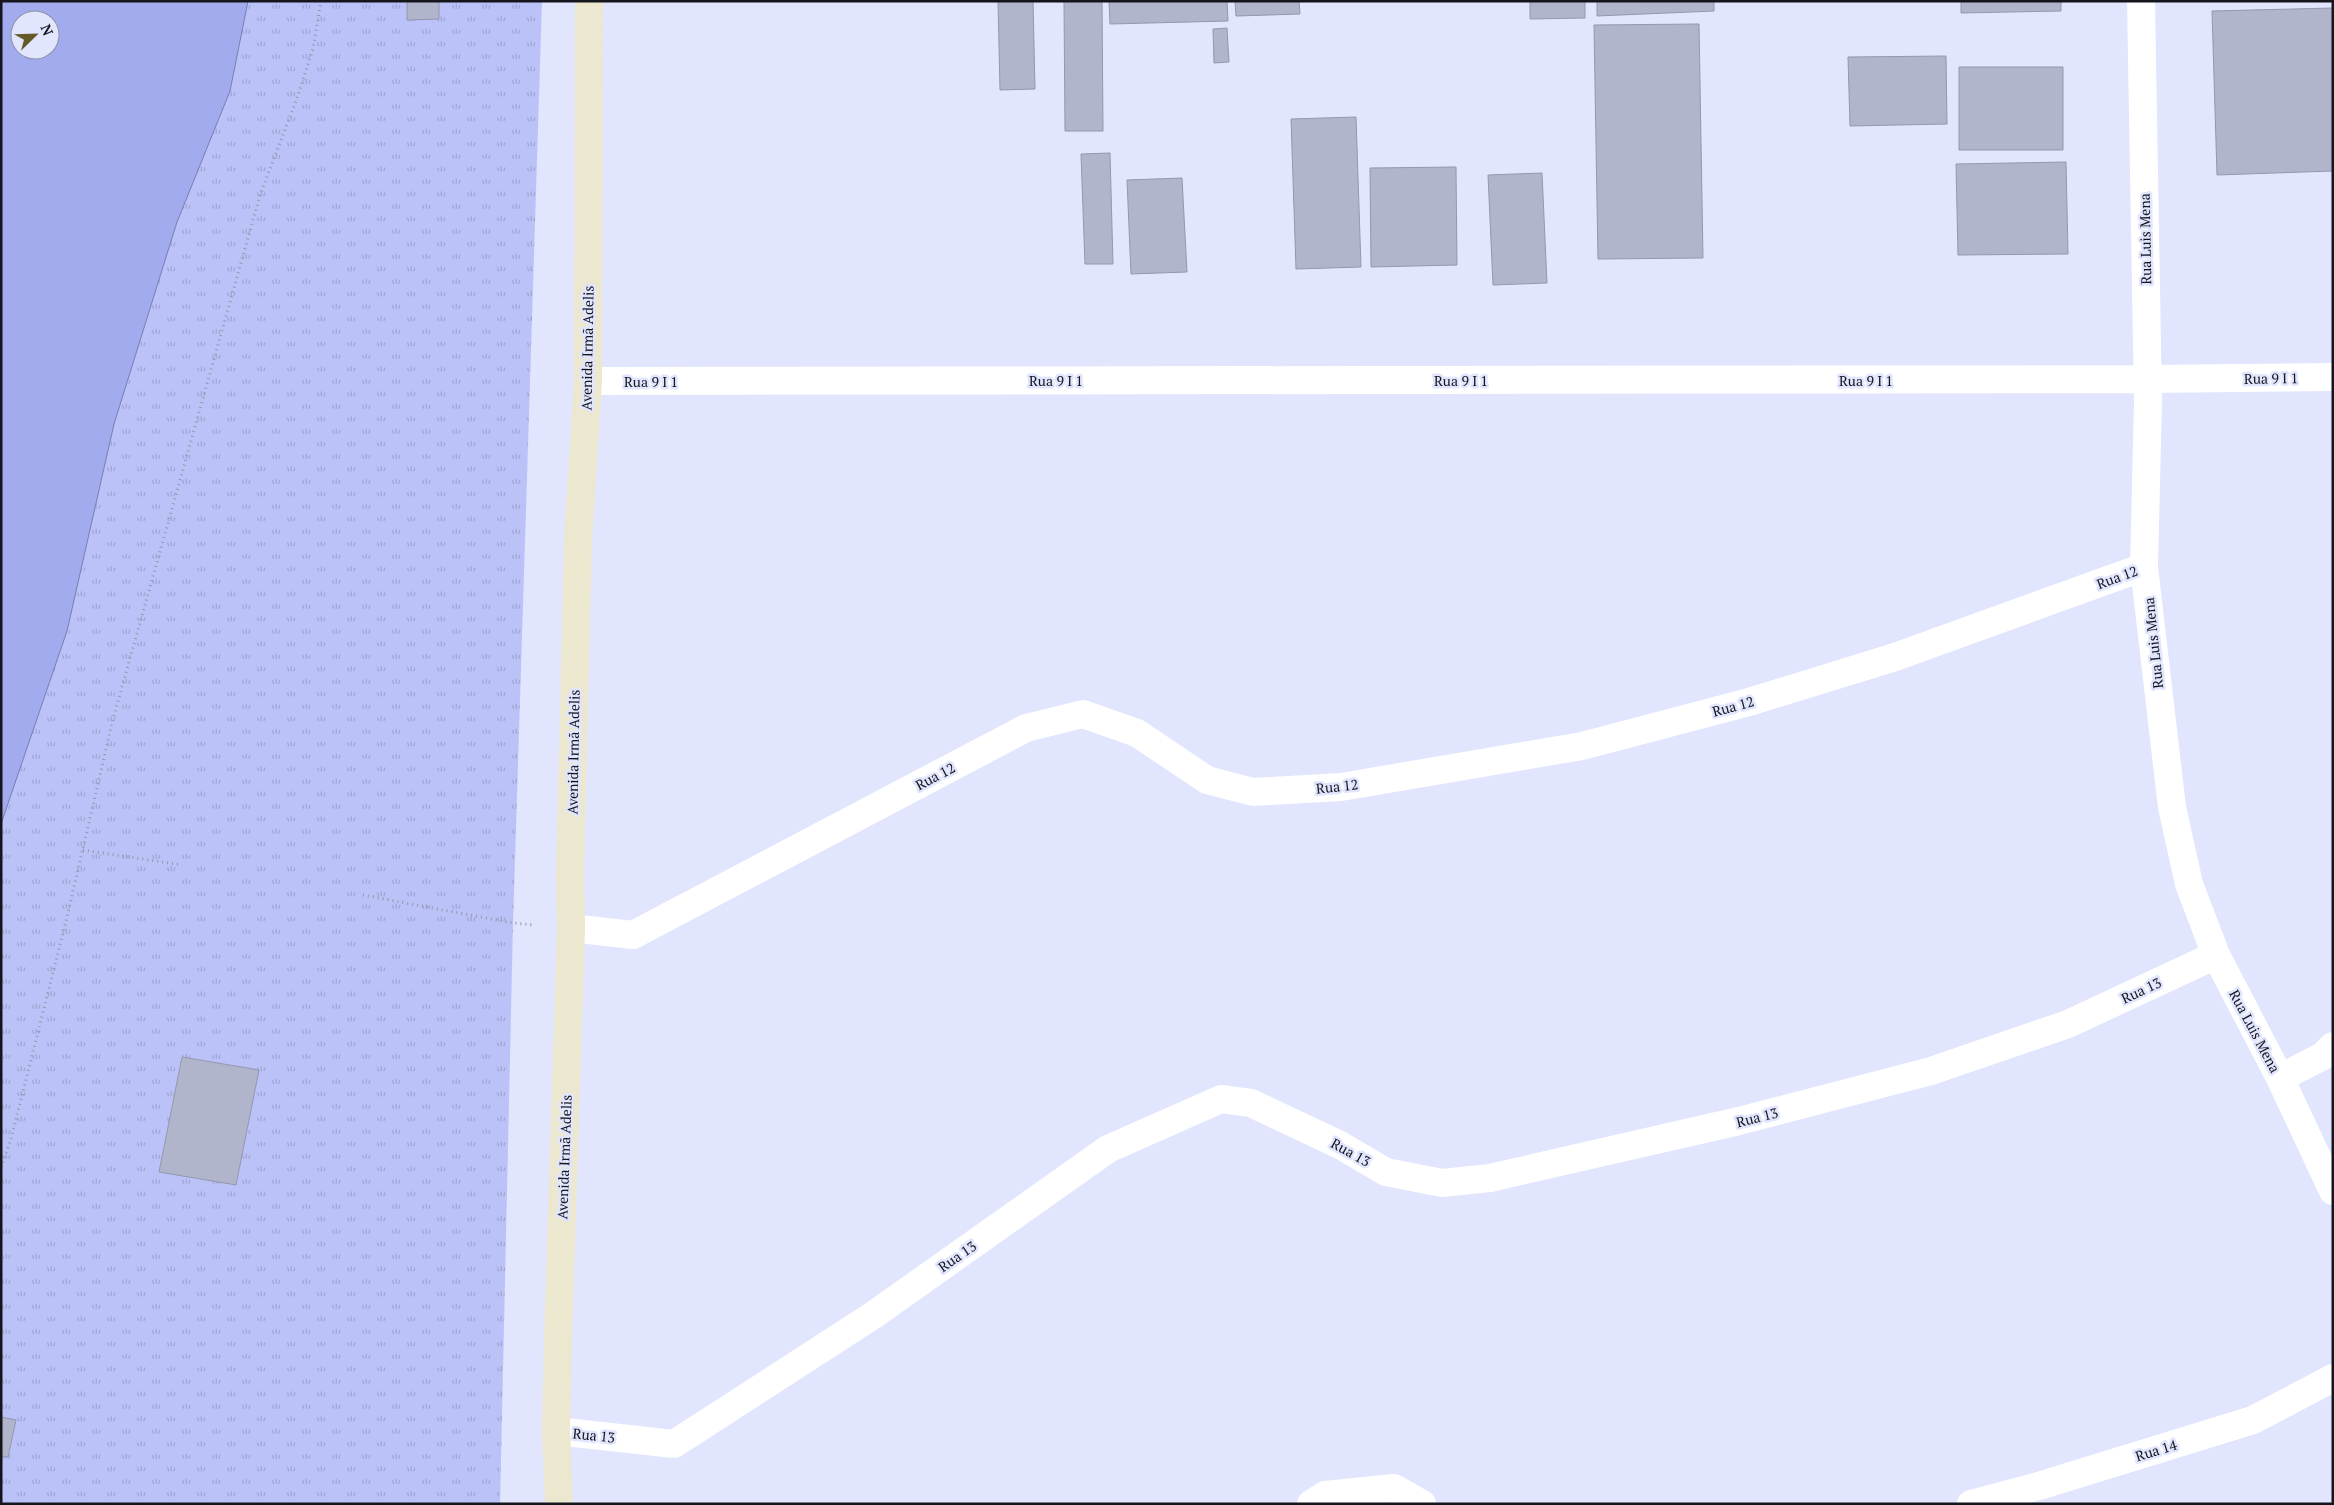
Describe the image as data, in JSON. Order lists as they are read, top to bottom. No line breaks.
{"streets":{"street":["Rua Luis Mena","Avenida Irmã Adelis","Rua 9 I 1","Rua 12","Rua 13","Rua 14"]},"crossings":[["Rua Luis Mena","Rua 9 I 1"],["Rua Luis Mena","Rua 12"],["Rua Luis Mena","Rua 13"],["Avenida Irmã Adelis","Rua 9 I 1"],["Avenida Irmã Adelis","Rua 12"],["Avenida Irmã Adelis","Rua 13"]],"north":"top right"}
